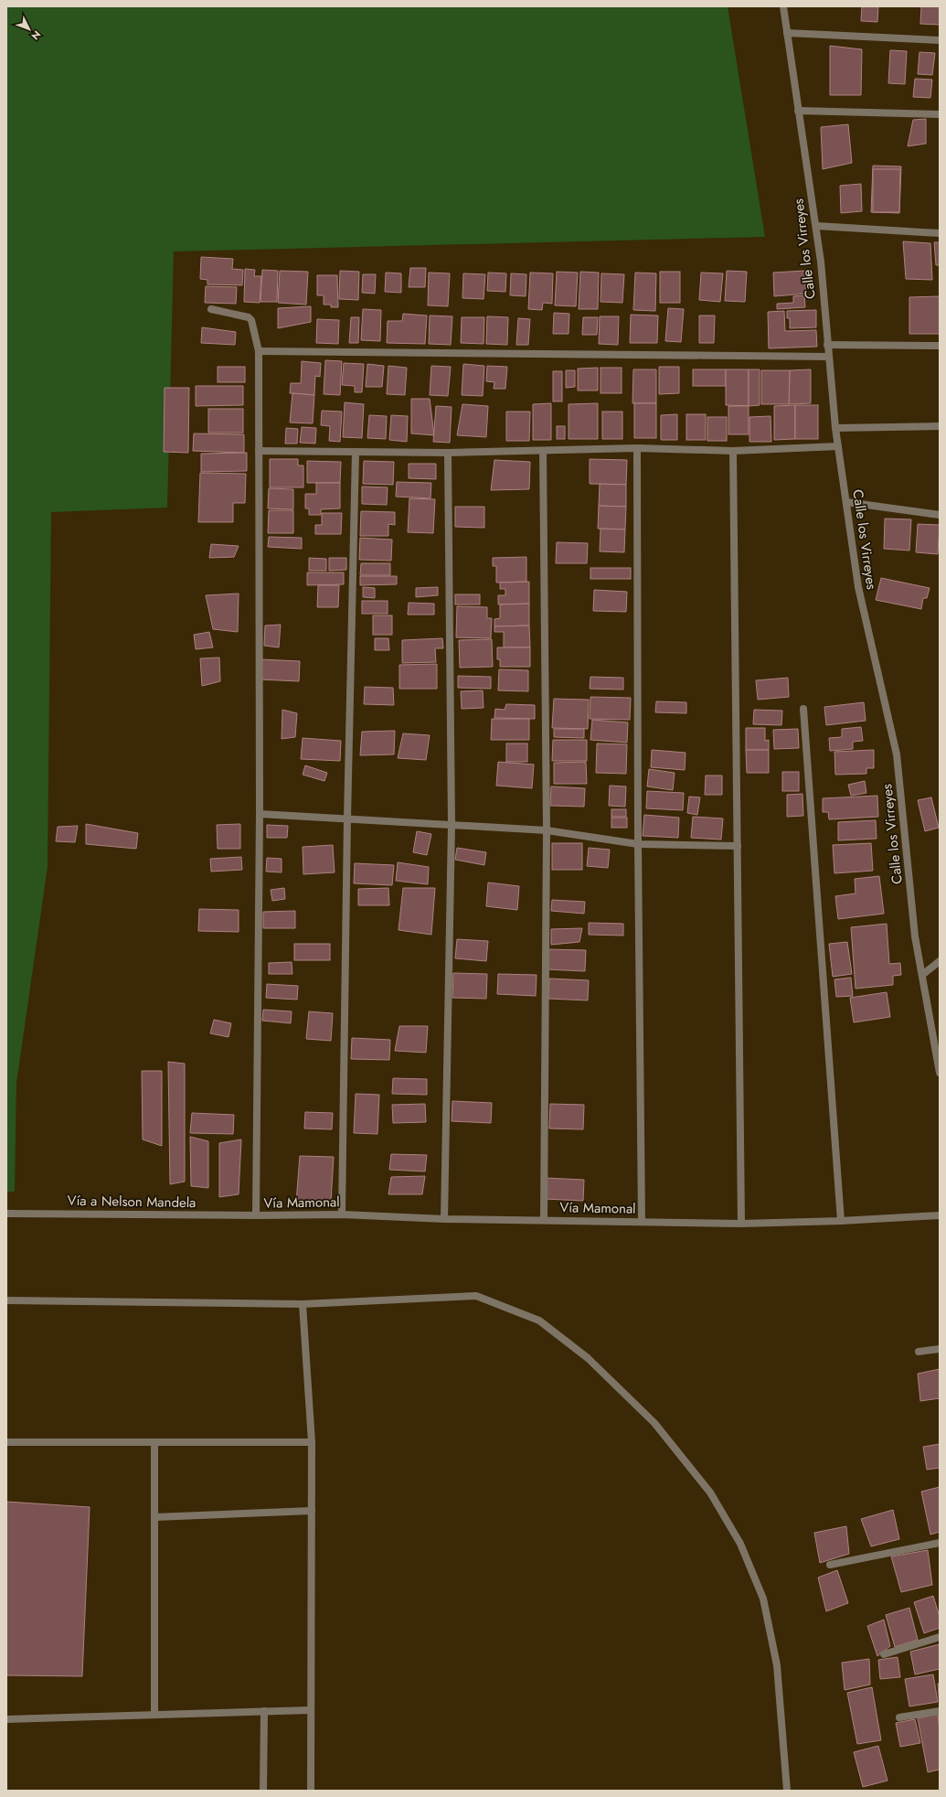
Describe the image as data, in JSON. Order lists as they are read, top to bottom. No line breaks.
{"streets":{"street":["Calle los Virreyes","Vía a Nelson Mandela","Vía Mamonal"]},"crossings":[["Vía a Nelson Mandela","Vía Mamonal"]],"north":"bottom right"}
